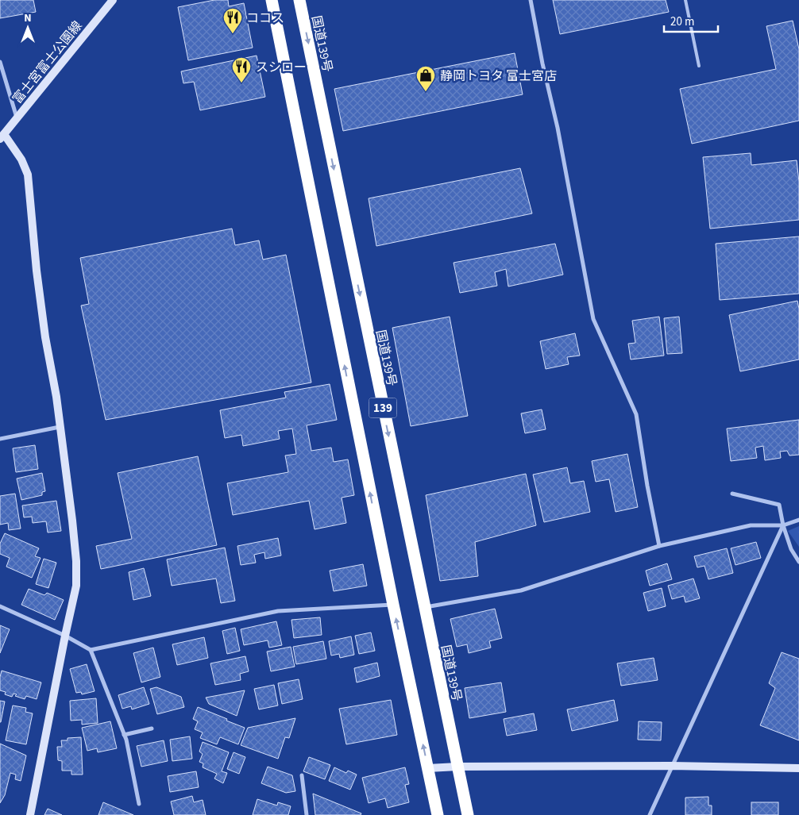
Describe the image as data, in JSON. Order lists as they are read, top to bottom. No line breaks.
{"streets":{"highway":["国道139号","139"],"street":["富士宮富士公園線"]},"places":{"restaurant":["ココス","スシロー"],"shop":["静岡トヨタ 富士宮店"]},"scale_bar":"20 m","north":"top"}
